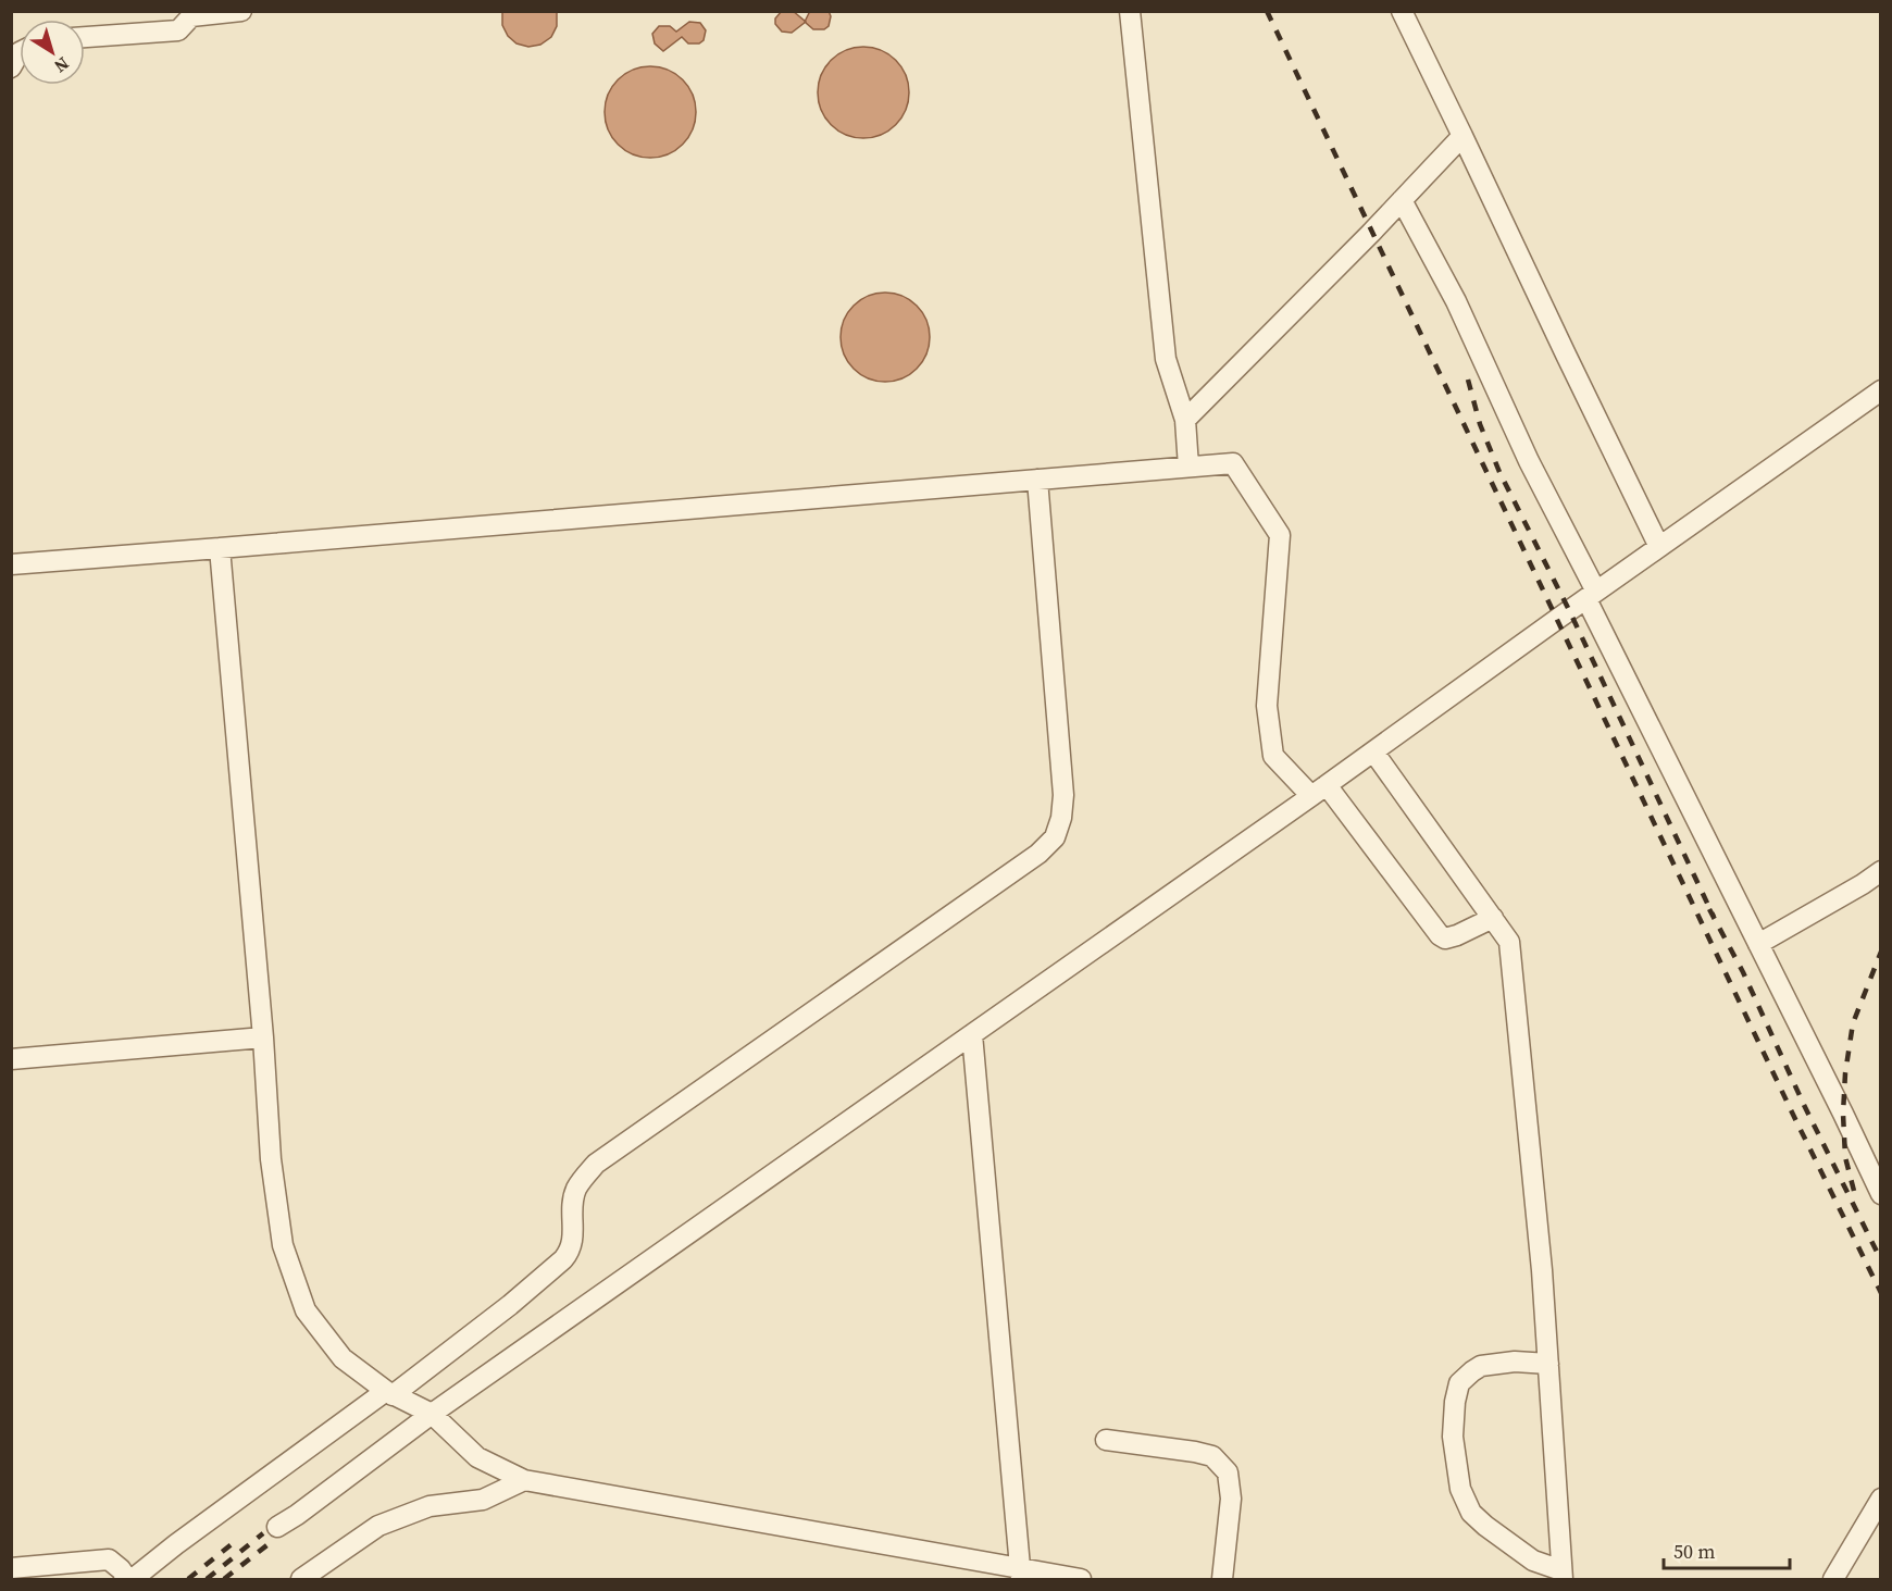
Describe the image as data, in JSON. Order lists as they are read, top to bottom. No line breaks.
{"scale_bar":"50 m","north":"bottom right"}
